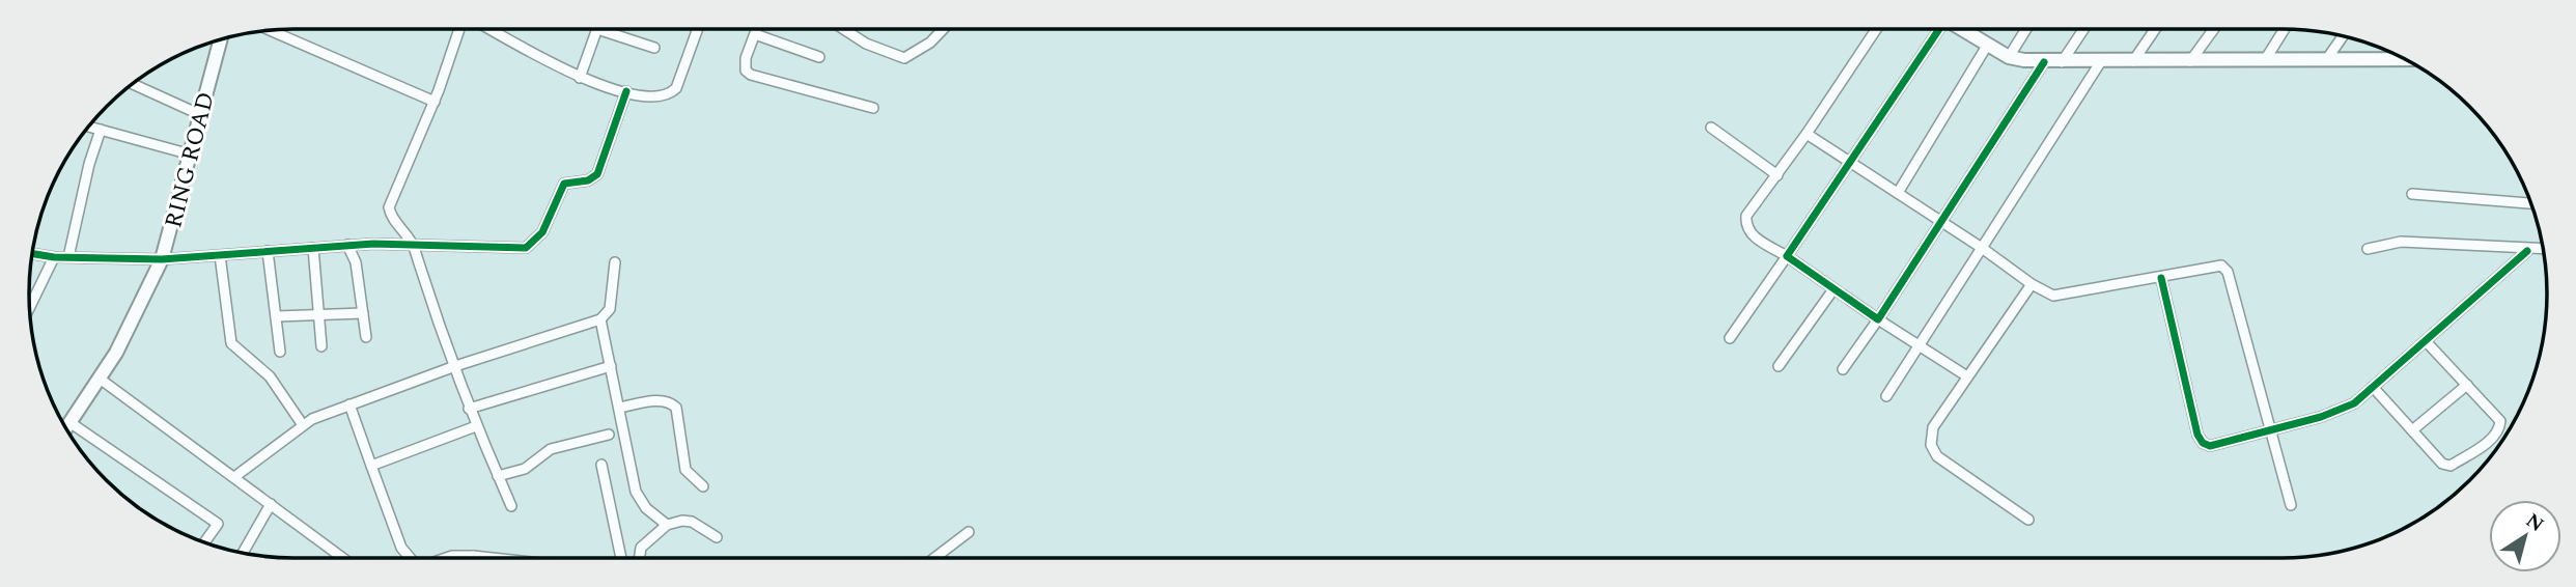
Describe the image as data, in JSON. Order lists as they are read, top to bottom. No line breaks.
{"streets":{"street":["RING ROAD"]},"north":"top right"}
